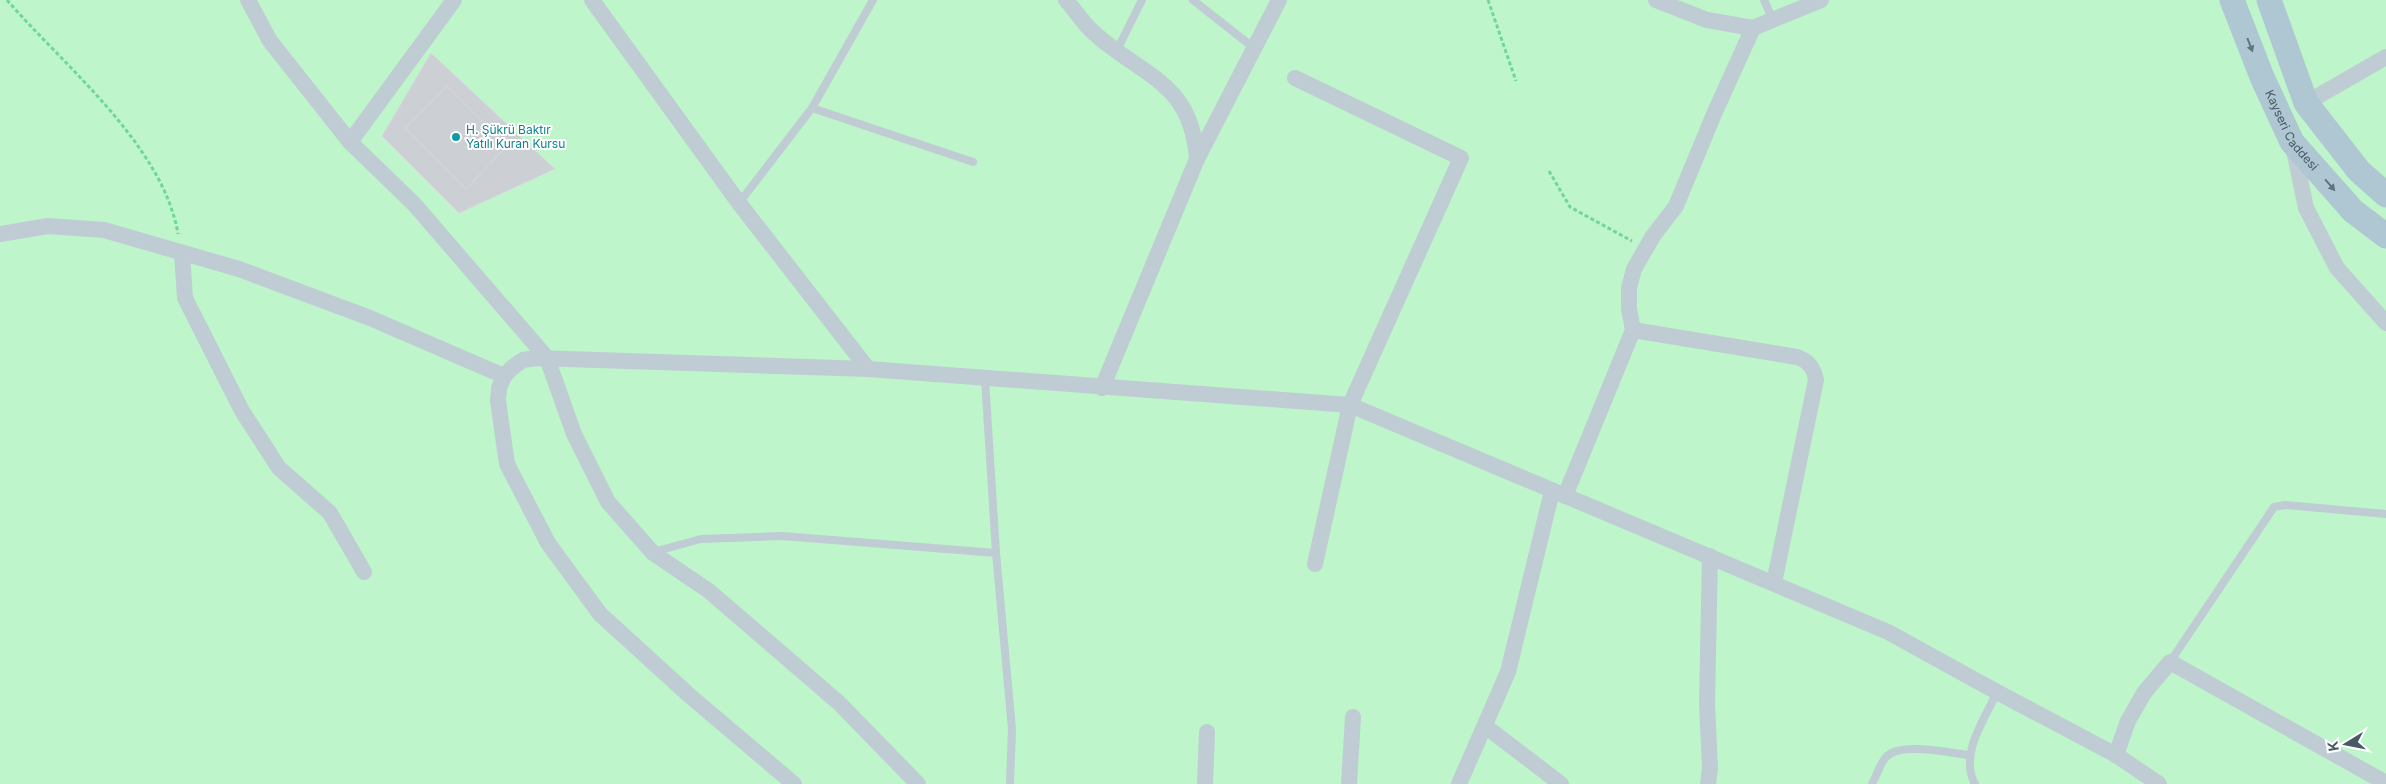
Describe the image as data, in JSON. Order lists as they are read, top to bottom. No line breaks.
{"streets":{"main road":["Kayseri Caddesi"]},"places":["H. Şükrü Baktır Yatılı Kuran Kursu"],"north":"left"}
